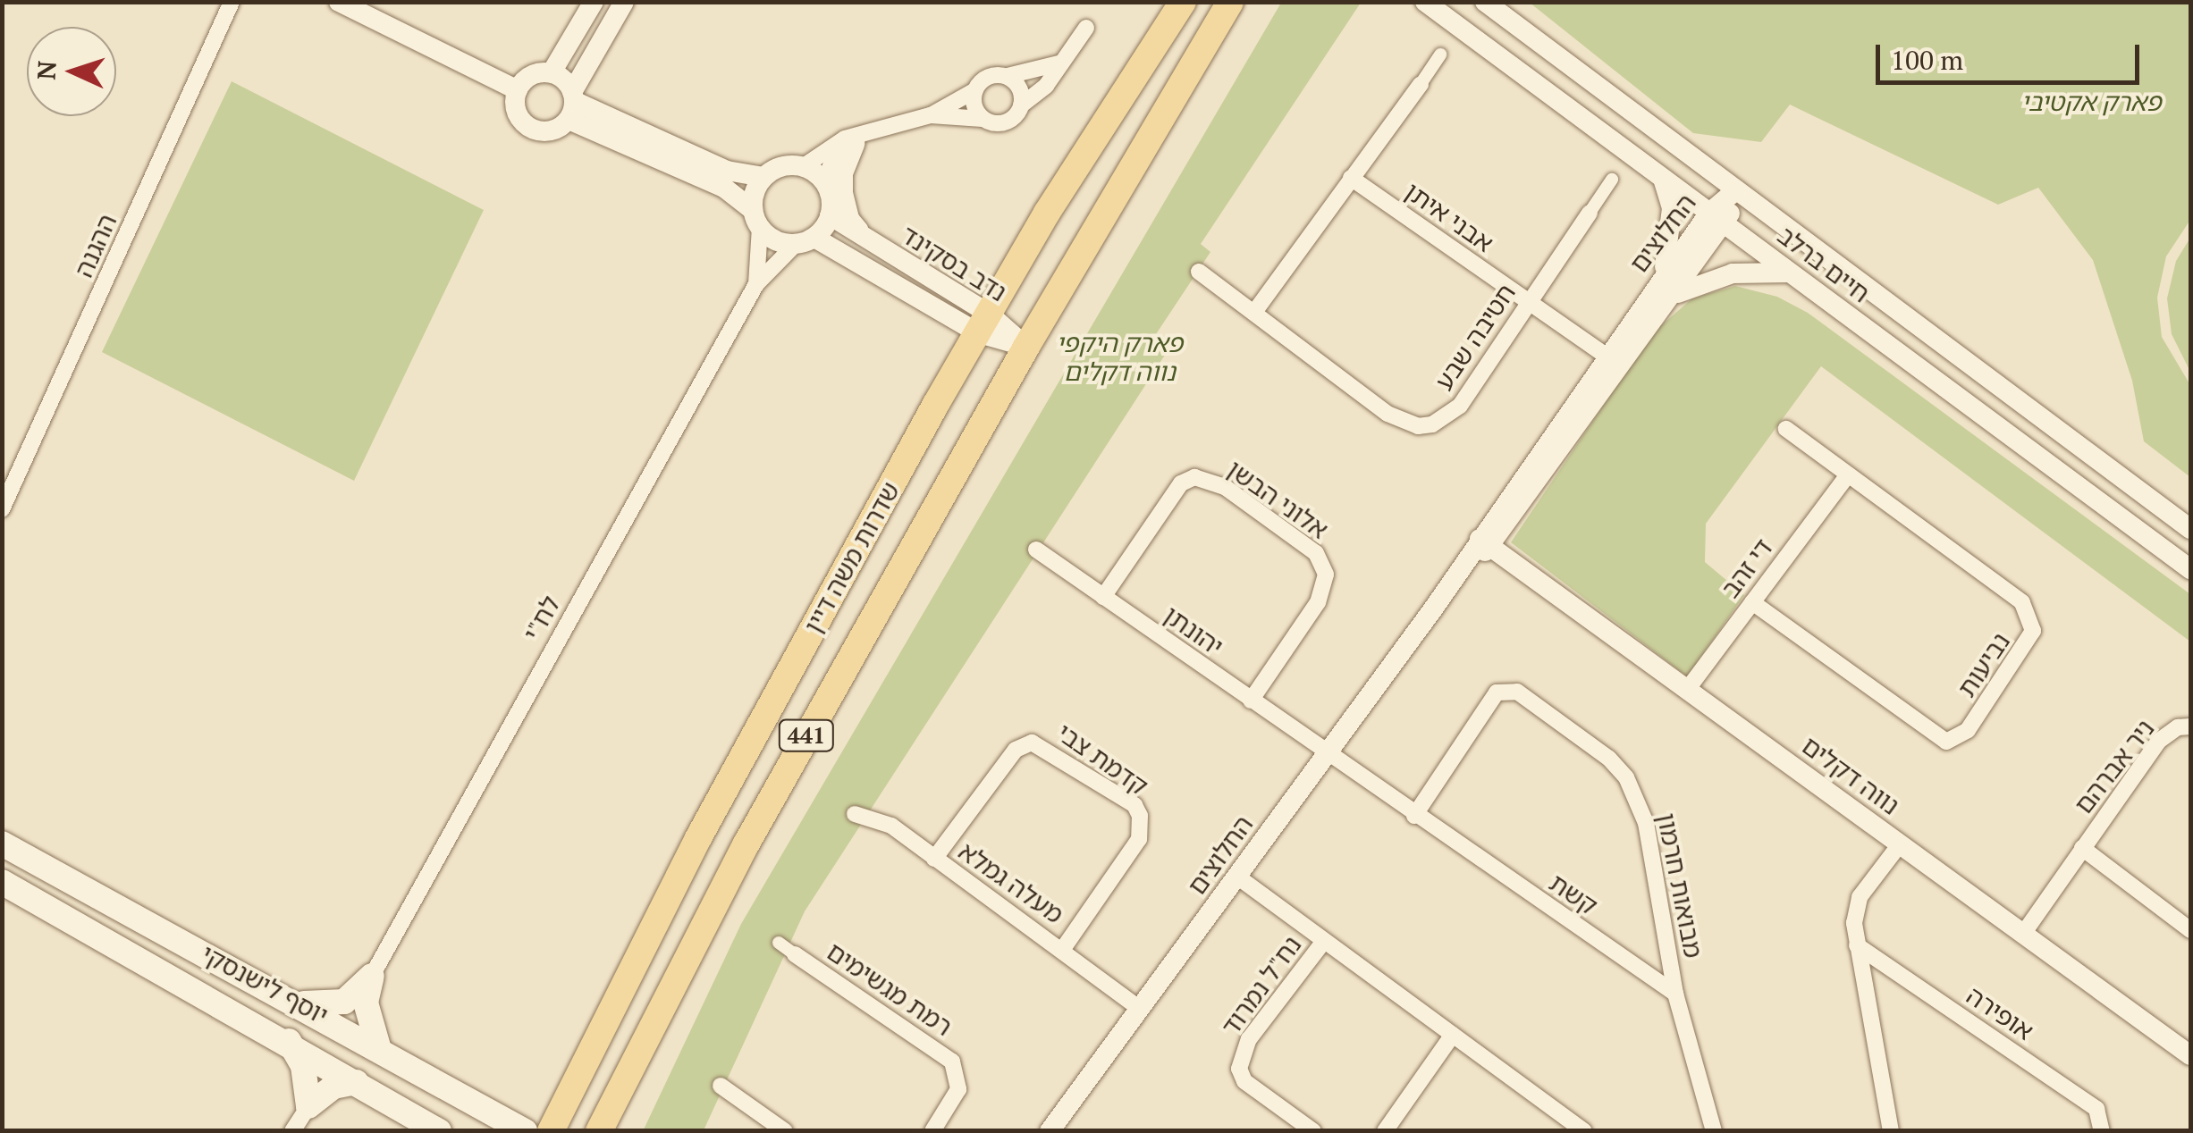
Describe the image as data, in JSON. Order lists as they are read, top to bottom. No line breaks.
{"streets":{"main road":["שדרות משה דיין","441","יוסף לישנסקי"],"street":["אבני איתן","החלוצים","ההגנה","נדב בסקינד","חיים ברלב","חטיבה שבע","אלוני הבשן","די זהב","לח\"י","יהונתן","נביעות","קדמת צבי","ניר אברהם","נווה דקלים","מעלה גמלא","מבואות חרמון","קשת","נח\"ל נמרוד","רמת מגשימים","אופירה"]},"crossings":[["אבני איתן","החלוצים"],["אבני איתן","חטיבה שבע"],["החלוצים","חיים ברלב"],["החלוצים","יהונתן"],["החלוצים","נווה דקלים"],["החלוצים","מעלה גמלא"],["החלוצים","קשת"],["נדב בסקינד","שדרות משה דיין"],["נדב בסקינד","לח\"י"],["אלוני הבשן","יהונתן"],["די זהב","נביעות"],["די זהב","נווה דקלים"],["יהונתן","קשת"],["קדמת צבי","מעלה גמלא"],["ניר אברהם","נווה דקלים"],["מבואות חרמון","קשת"]],"parks":["פארק אקטיבי","פארק היקפי נווה דקלים"],"scale_bar":"100 m","north":"left"}
